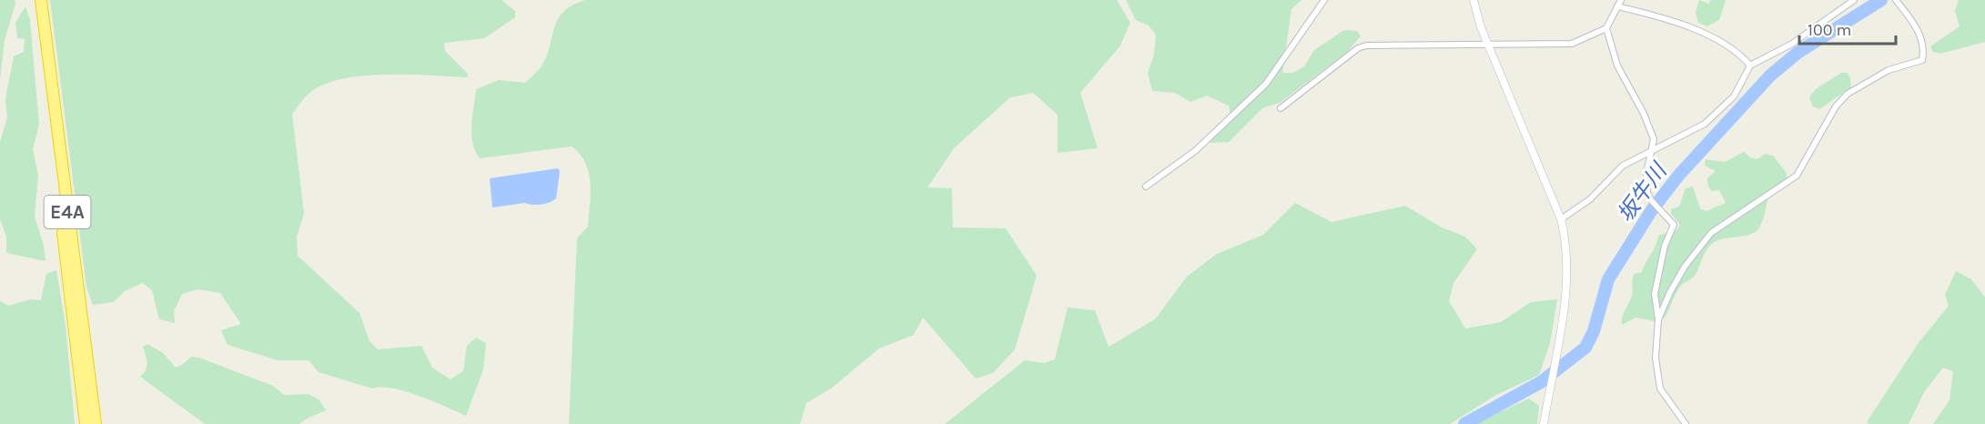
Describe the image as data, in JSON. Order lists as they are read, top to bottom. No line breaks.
{"streets":{"highway":["E4A"]},"water":["坂牛川"],"scale_bar":"100 m"}
